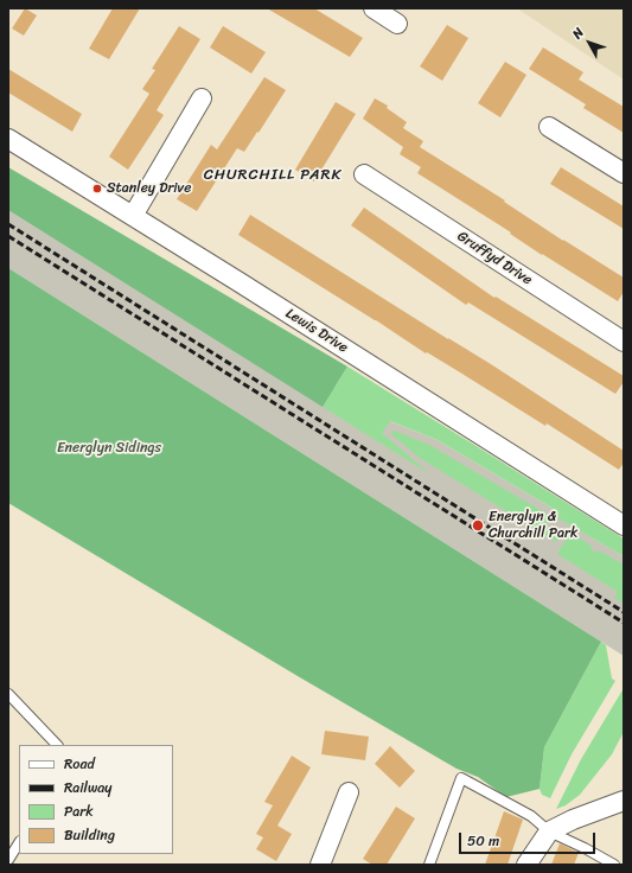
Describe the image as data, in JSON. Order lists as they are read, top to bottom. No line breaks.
{"streets":{"street":["Gruffyd Drive","Lewis Drive"]},"districts":["CHURCHILL PARK"],"parks":["Energlyn Sidings"],"places":["Stanley Drive","Energlyn & Churchill Park"],"legend":["Road","Railway","Park","Building"],"scale_bar":"50 m","north":"top left"}
